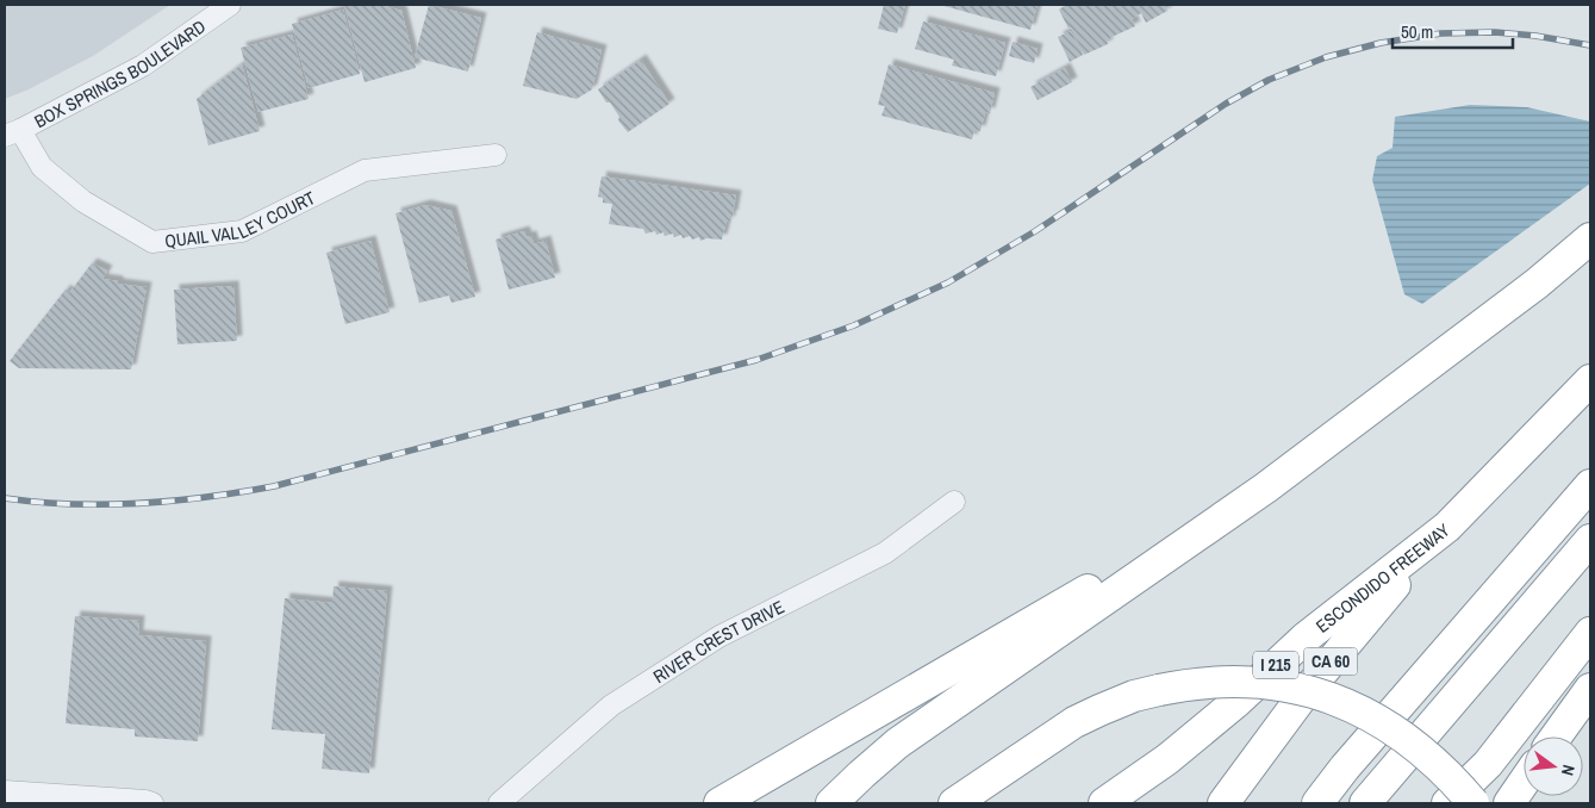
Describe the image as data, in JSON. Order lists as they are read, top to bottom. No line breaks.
{"streets":{"highway":["ESCONDIDO FREEWAY","CA 60","I 215"],"street":["BOX SPRINGS BOULEVARD","QUAIL VALLEY COURT","RIVER CREST DRIVE"]},"crossings":[["BOX SPRINGS BOULEVARD","QUAIL VALLEY COURT"],["ESCONDIDO FREEWAY","CA 60"]],"scale_bar":"50 m","north":"right"}
